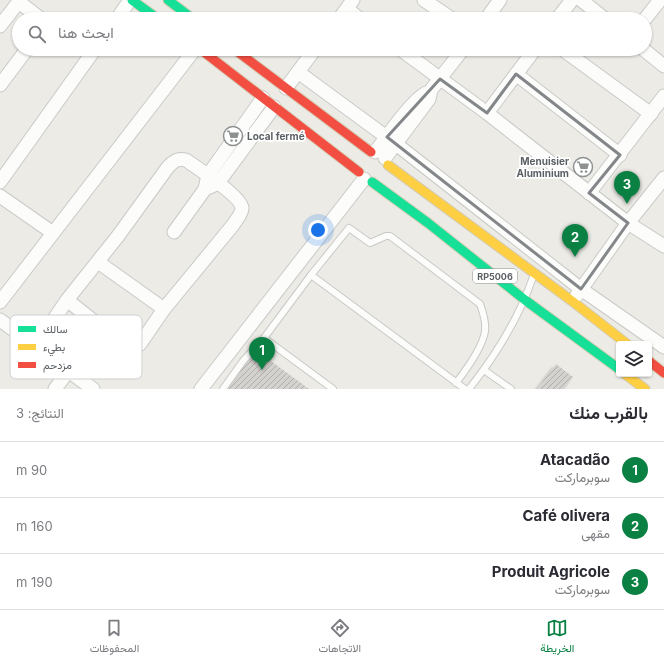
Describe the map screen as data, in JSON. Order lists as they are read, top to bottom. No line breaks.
{"streets":{"main road":["RP5006"]},"places":{"supermarket":["Local fermé","Menuisier Aluminium"]},"legend":["سالك","بطيء","مزدحم"],"page":{"search":"ابحث هنا","pins":["3","2","1"],"heading":["بالقرب منك","النتائج: 3"],"list":[{"mark":"1","name":"Atacadão","note":"سوبرماركت","value":"90 m"},{"mark":"2","name":"Café olivera","note":"مقهى","value":"160 m"},{"mark":"3","name":"Produit Agricole","note":"سوبرماركت","value":"190 m"}],"nav":["الخريطة","الاتجاهات","المحفوظات"]}}
